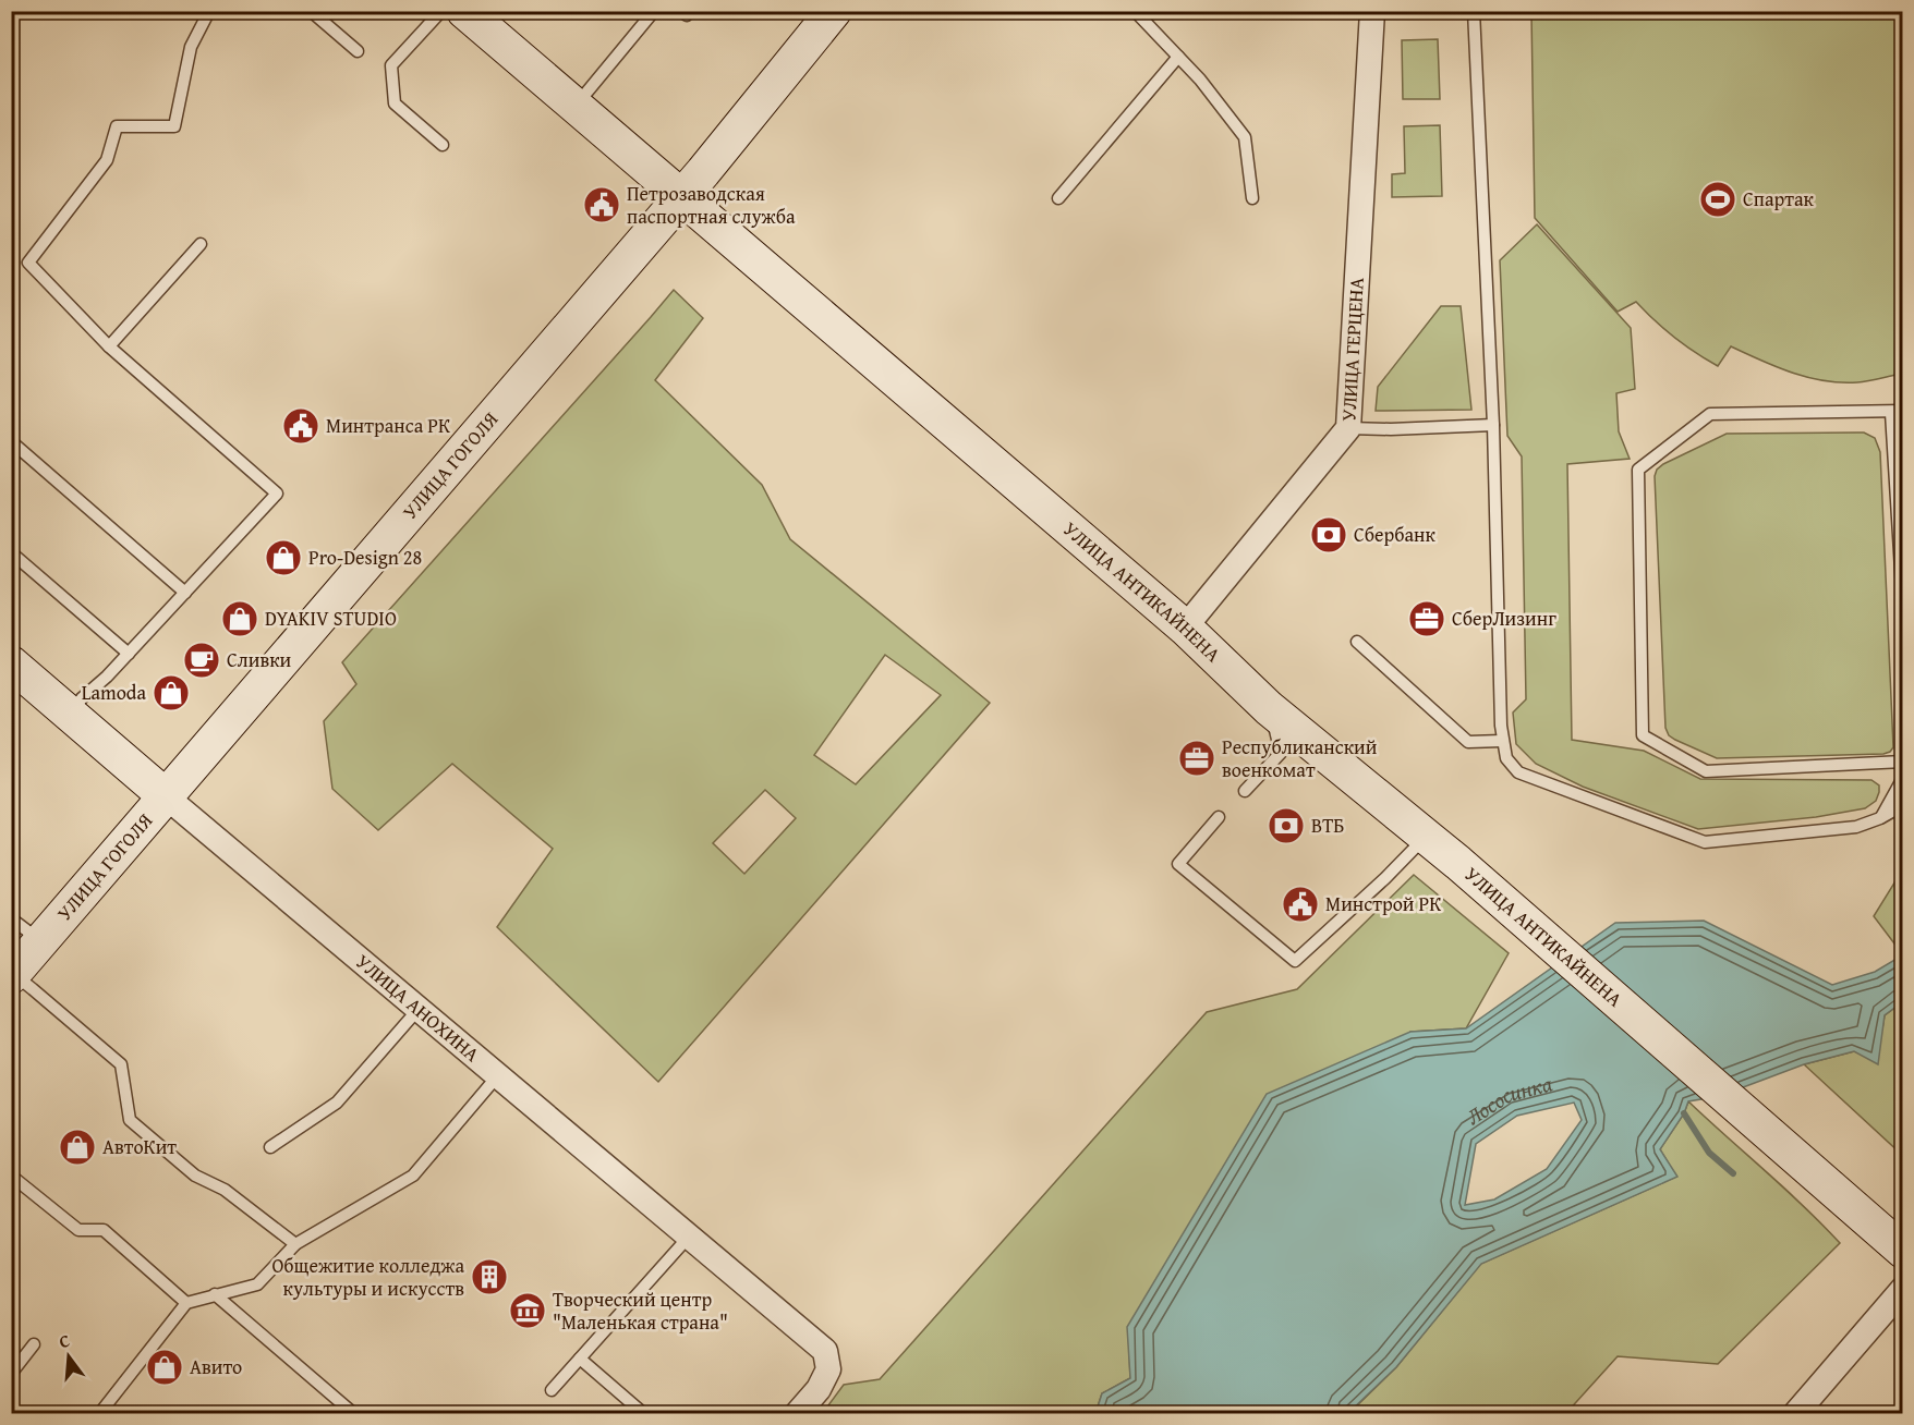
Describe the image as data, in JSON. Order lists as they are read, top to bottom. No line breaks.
{"streets":{"main road":["УЛИЦА ГОГОЛЯ","УЛИЦА АНТИКАЙНЕНА","УЛИЦА АНОХИНА"],"street":["УЛИЦА ГЕРЦЕНА"]},"crossings":[["УЛИЦА ГЕРЦЕНА","УЛИЦА АНТИКАЙНЕНА"],["УЛИЦА ГОГОЛЯ","УЛИЦА АНТИКАЙНЕНА"],["УЛИЦА ГОГОЛЯ","УЛИЦА АНОХИНА"]],"water":["Лососинка"],"places":{"sports":["Спартак"],"public building":["Петрозаводская паспортная служба","Минтранса РК","Минстрой РК"],"bank":["Сбербанк","ВТБ"],"shop":["Pro-Design 28","DYAKIV STUDIO","Lamoda","АвтоКит","Авито"],"office":["СберЛизинг","Республиканский военкомат"],"cafe":["Сливки"],"building":["Общежитие колледжа культуры и искусств"],"museum":["Творческий центр \"Маленькая страна\""]},"north":"top"}
